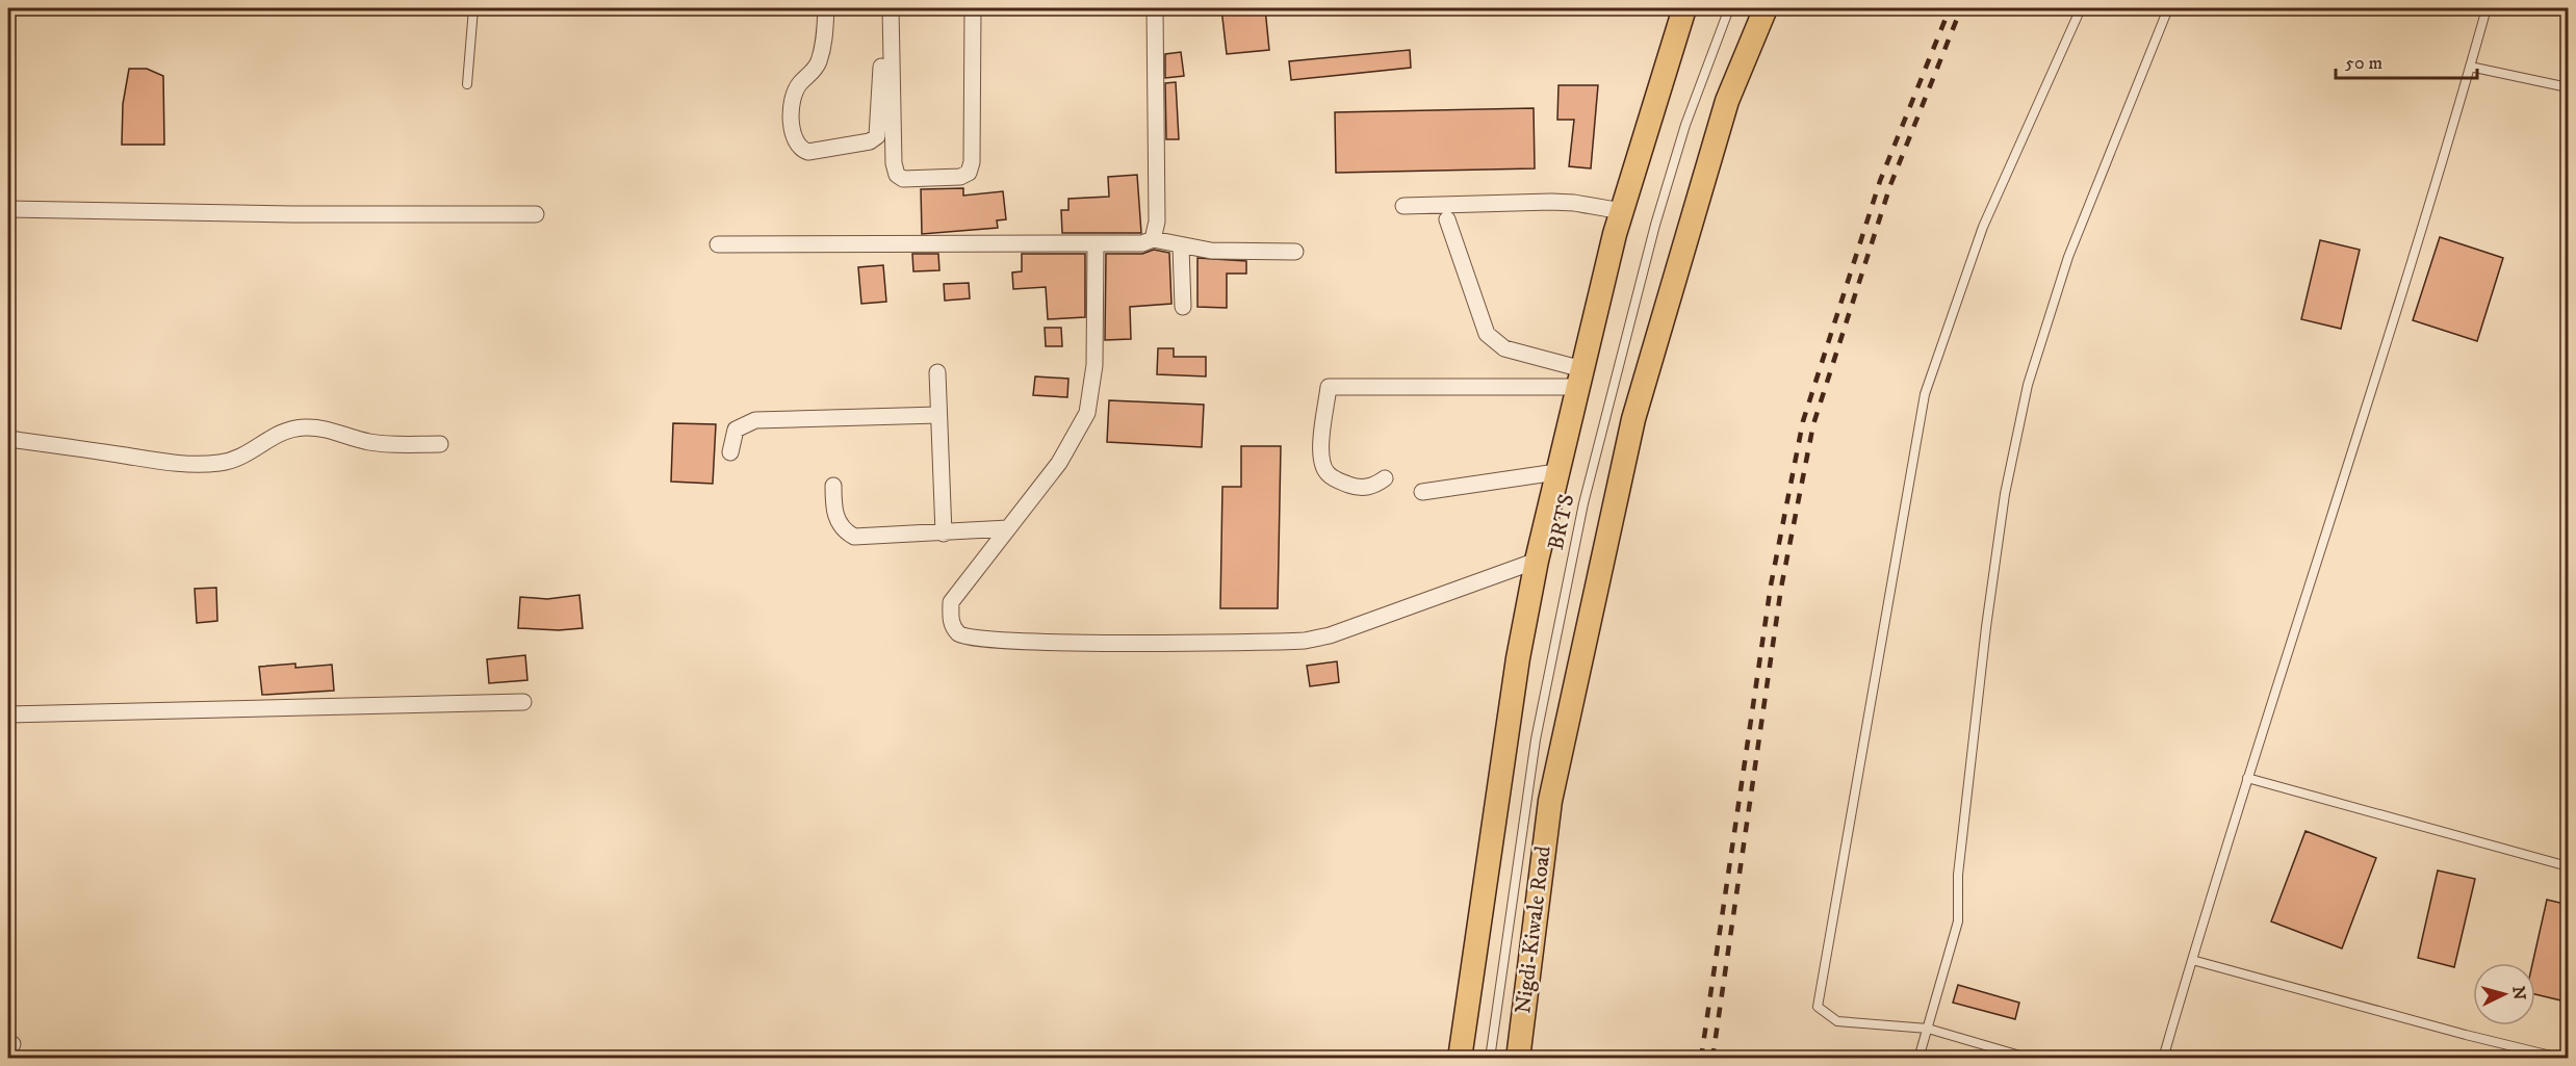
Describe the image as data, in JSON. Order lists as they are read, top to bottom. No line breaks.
{"streets":{"main road":["Nigdi-Kiwale Road"],"lane":["BRTS"]},"scale_bar":"50 m","north":"right"}
